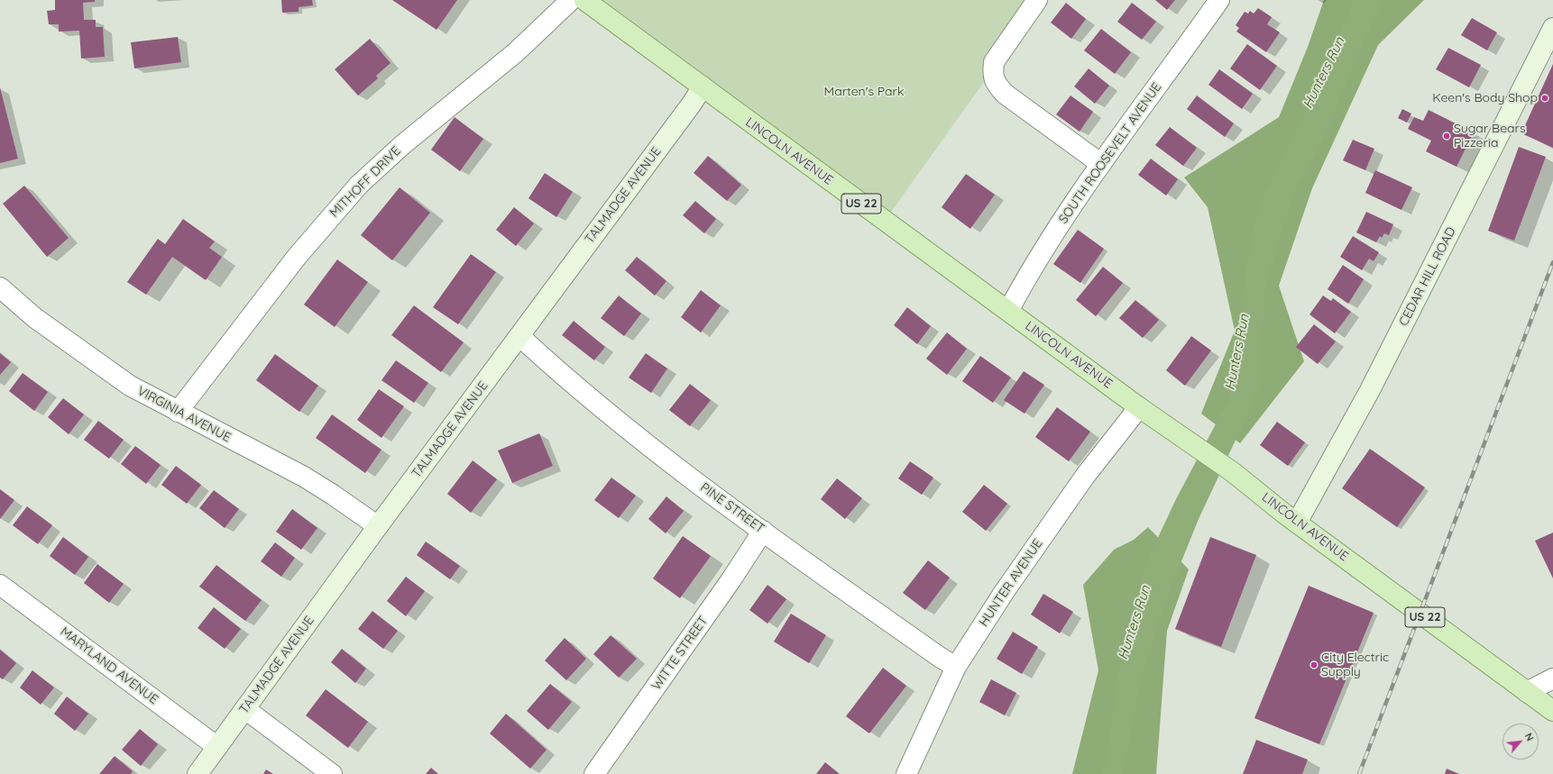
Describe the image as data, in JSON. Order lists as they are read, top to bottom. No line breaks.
{"streets":{"main road":["LINCOLN AVENUE","US 22"],"street":["SOUTH ROOSEVELT AVENUE","MITHOFF DRIVE","TALMADGE AVENUE","CEDAR HILL ROAD","VIRGINIA AVENUE","PINE STREET","HUNTER AVENUE","WITTE STREET","MARYLAND AVENUE"]},"crossings":[["LINCOLN AVENUE","SOUTH ROOSEVELT AVENUE"],["LINCOLN AVENUE","TALMADGE AVENUE"],["LINCOLN AVENUE","CEDAR HILL ROAD"],["LINCOLN AVENUE","HUNTER AVENUE"],["MITHOFF DRIVE","VIRGINIA AVENUE"],["TALMADGE AVENUE","VIRGINIA AVENUE"],["TALMADGE AVENUE","PINE STREET"],["TALMADGE AVENUE","MARYLAND AVENUE"],["PINE STREET","HUNTER AVENUE"],["PINE STREET","WITTE STREET"]],"water":["Hunters Run"],"parks":["Marten's Park"],"places":["Keen's Body Shop","Sugar Bears Pizzeria","City Electric Supply"],"north":"top right"}
